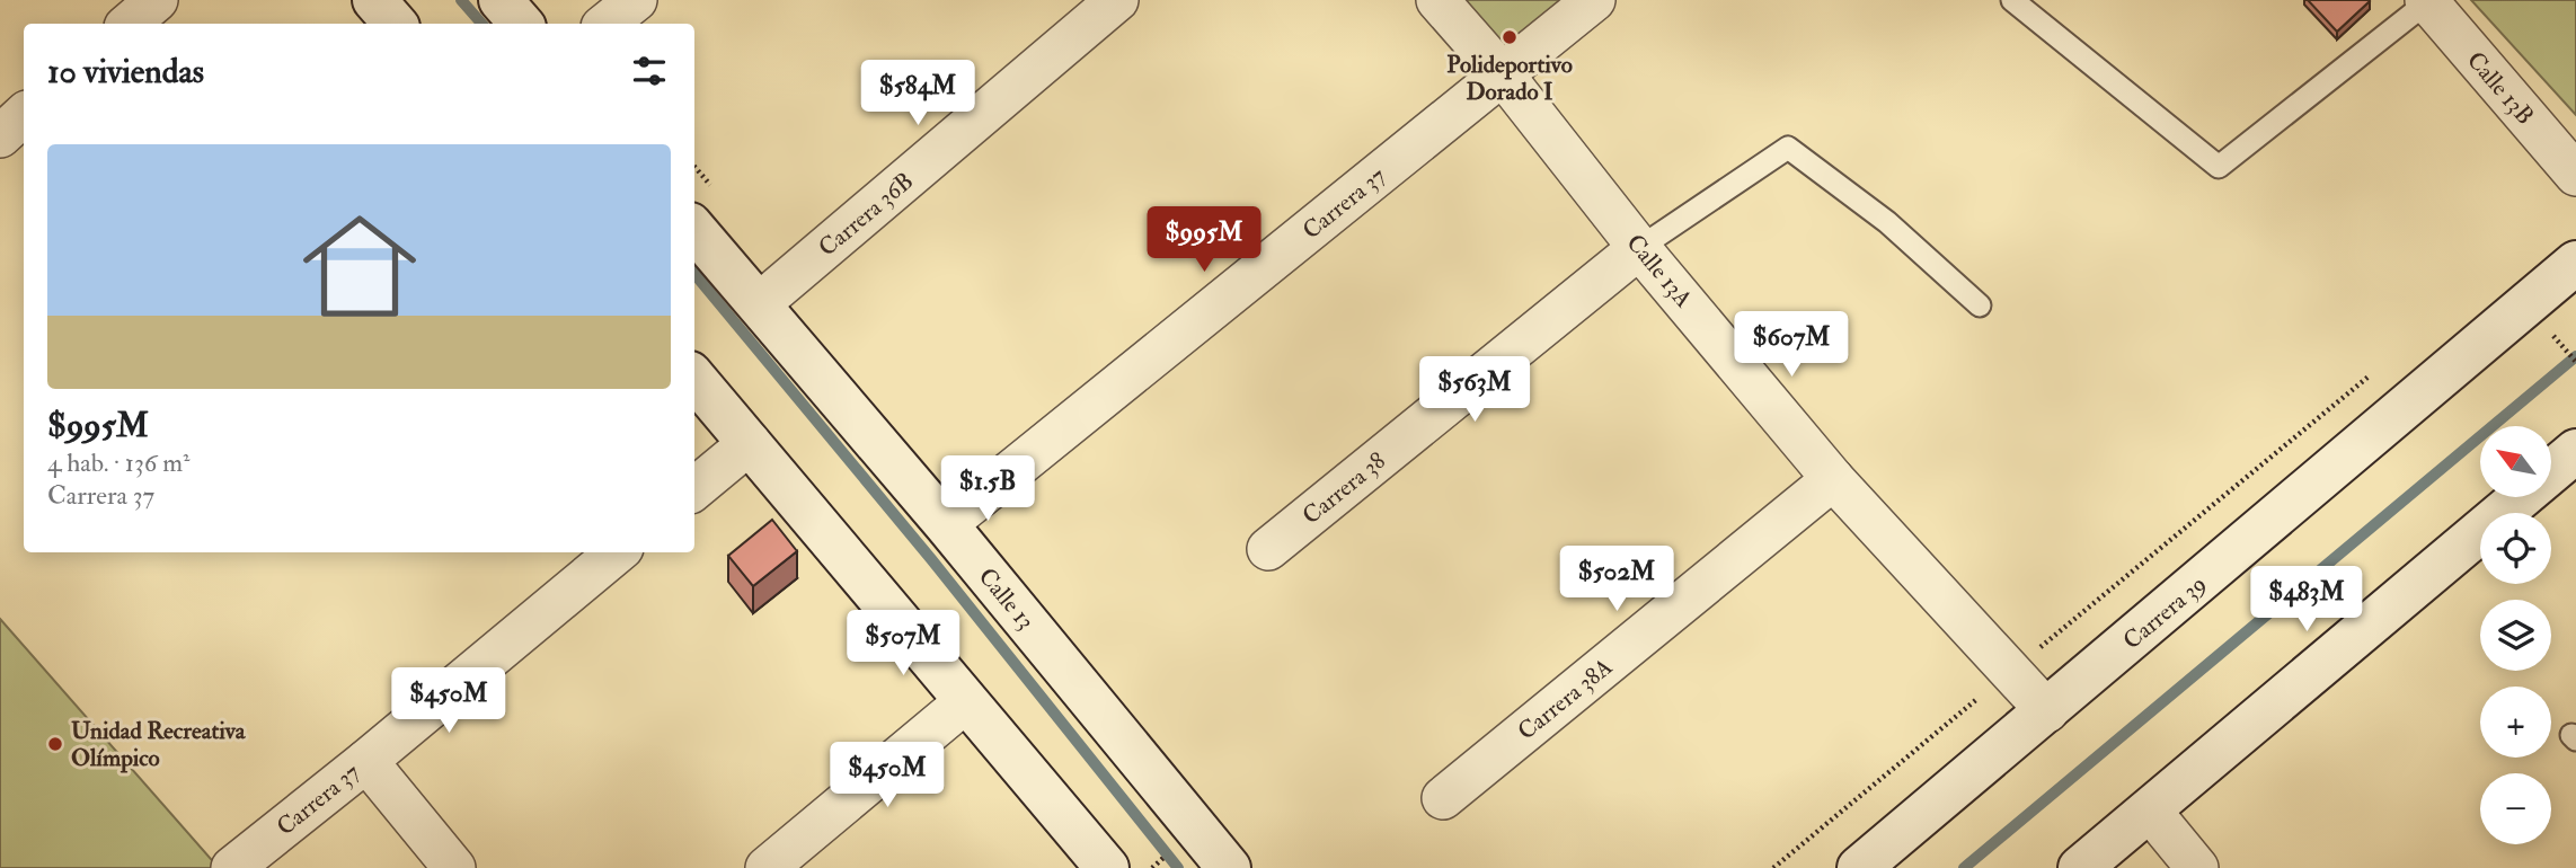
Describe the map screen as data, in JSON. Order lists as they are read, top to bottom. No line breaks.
{"streets":{"main road":["Calle 13","Carrera 39"],"street":["Calle 13B","Carrera 37","Carrera 36B","Calle 13A","Carrera 38","Carrera 38A"]},"crossings":[["Carrera 37","Calle 13A"],["Carrera 37","Calle 13"],["Carrera 36B","Calle 13"],["Calle 13A","Carrera 38"],["Calle 13A","Carrera 39"],["Calle 13A","Carrera 38A"]],"places":["Polideportivo Dorado I","Unidad Recreativa Olímpico"],"north":"top left","page":{"heading":"10 viviendas","price":["$584M","$995M","$607M","$563M","$1.5B","$502M","$483M","$507M","$450M","$450M"],"list":[{"name":"$995M","note":"4 hab. · 136 m² · Carrera 37"}],"map_buttons":["+","−"]}}
